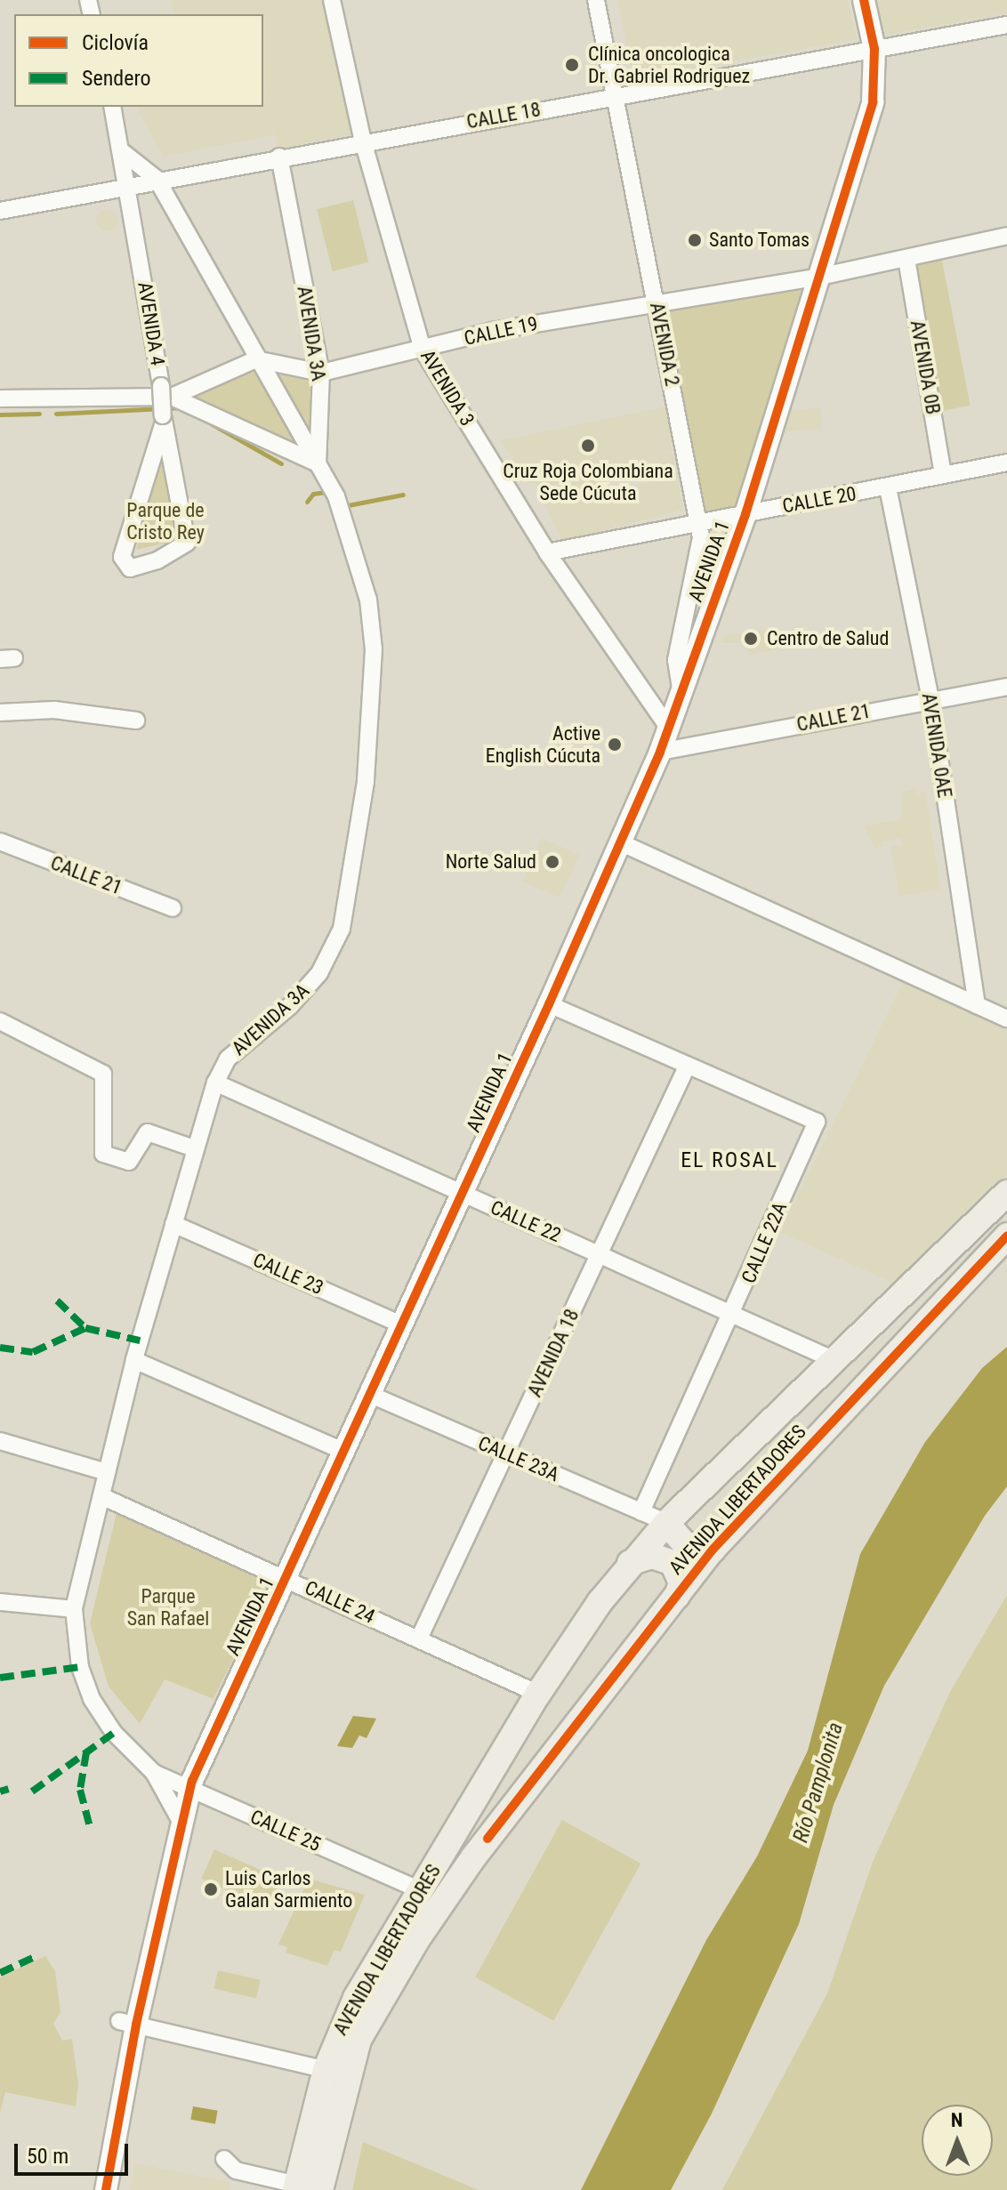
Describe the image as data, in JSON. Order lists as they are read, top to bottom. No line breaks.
{"streets":{"main road":["AVENIDA LIBERTADORES"],"street":["CALLE 18","AVENIDA 4","CALLE 19","AVENIDA 3A","AVENIDA 2","AVENIDA 0B","AVENIDA 3","CALLE 20","AVENIDA 1","CALLE 21","AVENIDA 0AE","CALLE 22","CALLE 22A","CALLE 23","AVENIDA 18","CALLE 23A","CALLE 24","CALLE 25"]},"crossings":[["CALLE 18","AVENIDA 4"],["CALLE 18","AVENIDA 3A"],["CALLE 18","AVENIDA 2"],["CALLE 18","AVENIDA 3"],["CALLE 18","AVENIDA 1"],["CALLE 19","AVENIDA 3A"],["CALLE 19","AVENIDA 2"],["CALLE 19","AVENIDA 0B"],["CALLE 19","AVENIDA 3"],["CALLE 19","AVENIDA 1"],["AVENIDA 3A","AVENIDA 1"],["AVENIDA 3A","CALLE 22"],["AVENIDA 3A","CALLE 23"],["AVENIDA 3A","CALLE 24"],["AVENIDA 3A","CALLE 25"],["AVENIDA 2","CALLE 20"],["AVENIDA 2","AVENIDA 1"],["AVENIDA 0B","CALLE 20"],["AVENIDA 3","CALLE 20"],["AVENIDA 3","AVENIDA 1"],["CALLE 20","AVENIDA 1"],["CALLE 20","AVENIDA 0AE"],["AVENIDA 1","CALLE 21"],["AVENIDA 1","CALLE 22"],["AVENIDA 1","CALLE 22A"],["AVENIDA 1","CALLE 23"],["AVENIDA 1","CALLE 23A"],["AVENIDA 1","CALLE 24"],["AVENIDA 1","CALLE 25"],["CALLE 21","AVENIDA 0AE"],["CALLE 22","CALLE 22A"],["CALLE 22","AVENIDA 18"],["CALLE 22","AVENIDA LIBERTADORES"],["CALLE 22A","AVENIDA 18"],["CALLE 22A","CALLE 23A"],["AVENIDA 18","CALLE 23A"],["AVENIDA 18","CALLE 24"],["CALLE 23A","AVENIDA LIBERTADORES"],["AVENIDA LIBERTADORES","CALLE 24"],["AVENIDA LIBERTADORES","CALLE 25"]],"districts":["EL ROSAL"],"water":["Río Pamplonita"],"parks":["Parque de Cristo Rey","Parque San Rafael"],"places":["Clínica oncologica Dr. Gabriel Rodriguez","Santo Tomas","Cruz Roja Colombiana Sede Cúcuta","Centro de Salud","Active English Cúcuta","Norte Salud","Luis Carlos Galan Sarmiento"],"legend":["Ciclovía","Sendero"],"scale_bar":"50 m","north":"top"}
